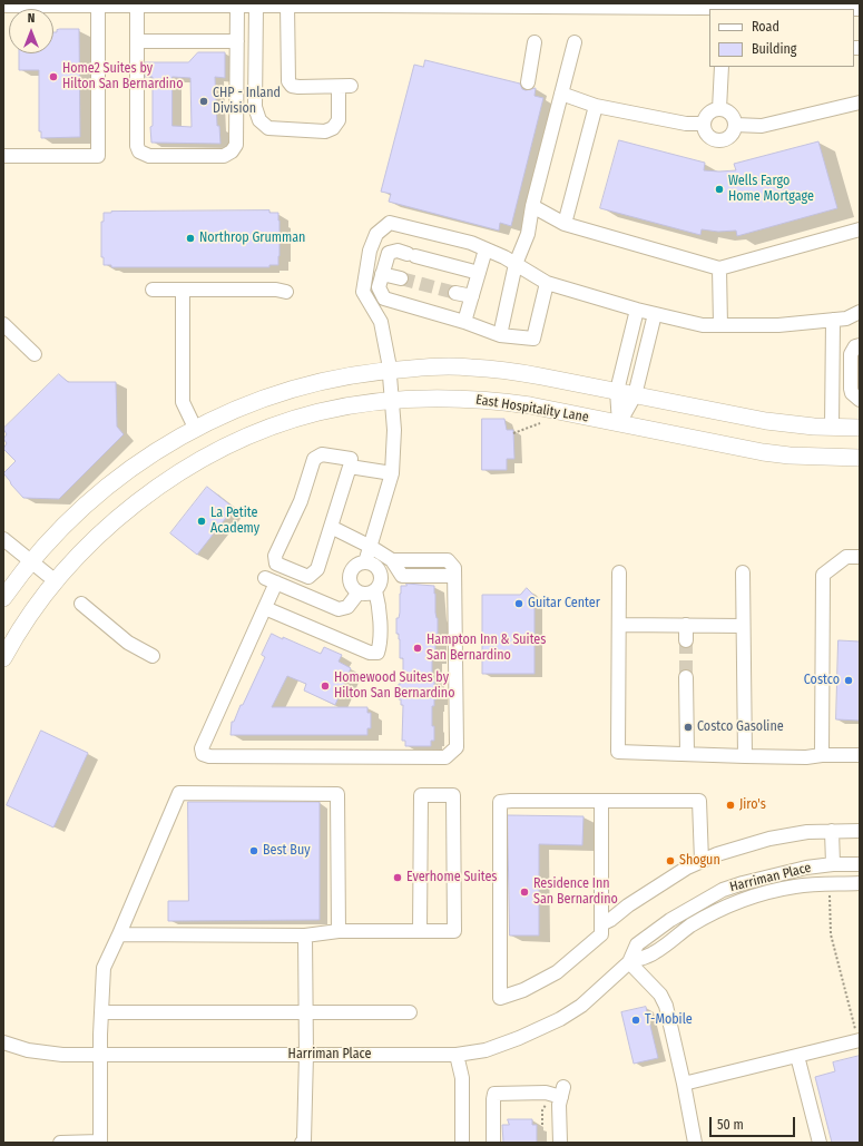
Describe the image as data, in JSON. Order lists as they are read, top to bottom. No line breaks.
{"streets":{"main road":["East Hospitality Lane"],"street":["Harriman Place"]},"places":["Home2 Suites by Hilton San Bernardino","CHP - Inland Division","Wells Fargo Home Mortgage","Northrop Grumman","La Petite Academy","Guitar Center","Hampton Inn & Suites San Bernardino","Costco","Homewood Suites by Hilton San Bernardino","Costco Gasoline","Jiro's","Best Buy","Shogun","Everhome Suites","Residence Inn San Bernardino","T-Mobile"],"legend":["Road","Building"],"scale_bar":"50 m","north":"top"}
